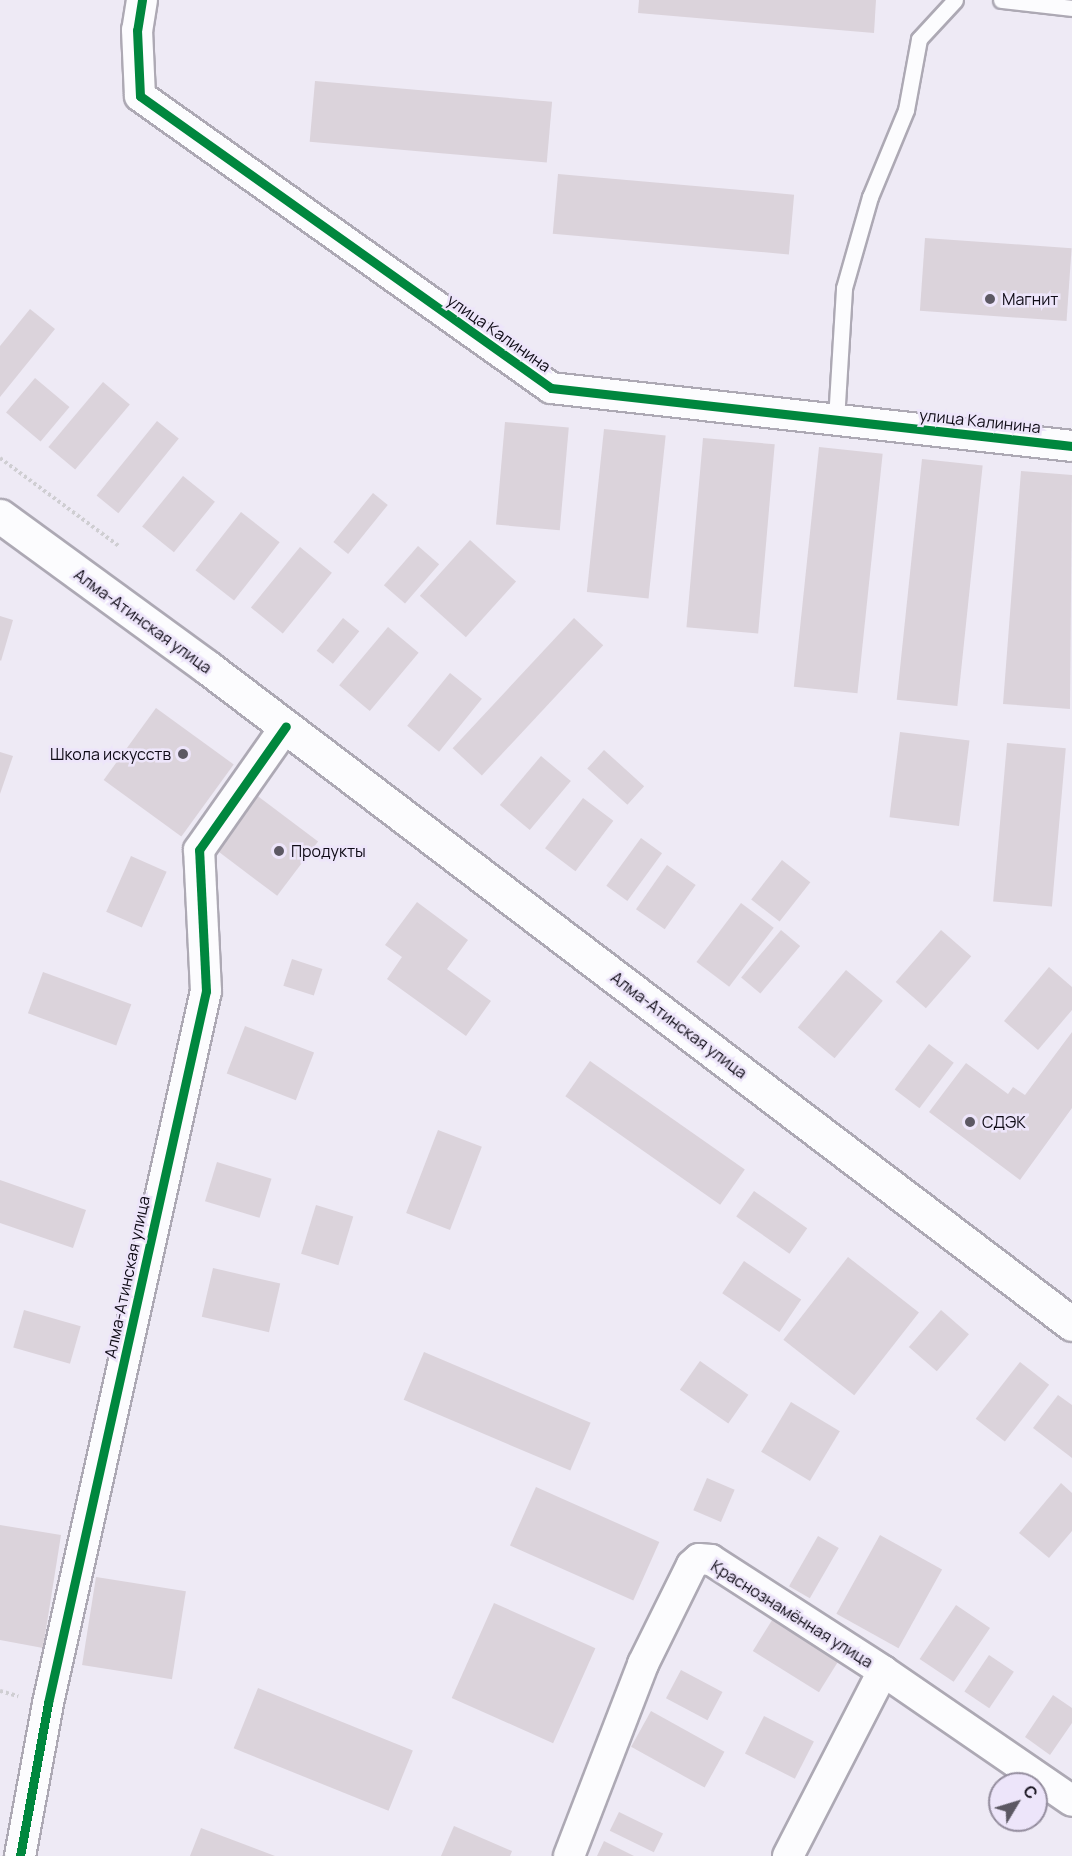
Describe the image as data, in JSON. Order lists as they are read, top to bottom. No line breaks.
{"streets":{"main road":["Алма-Атинская улица"],"street":["улица Калинина","Краснознамённая улица"]},"places":["Магнит","Школа искусств","Продукты","СДЭК"],"north":"top right"}
